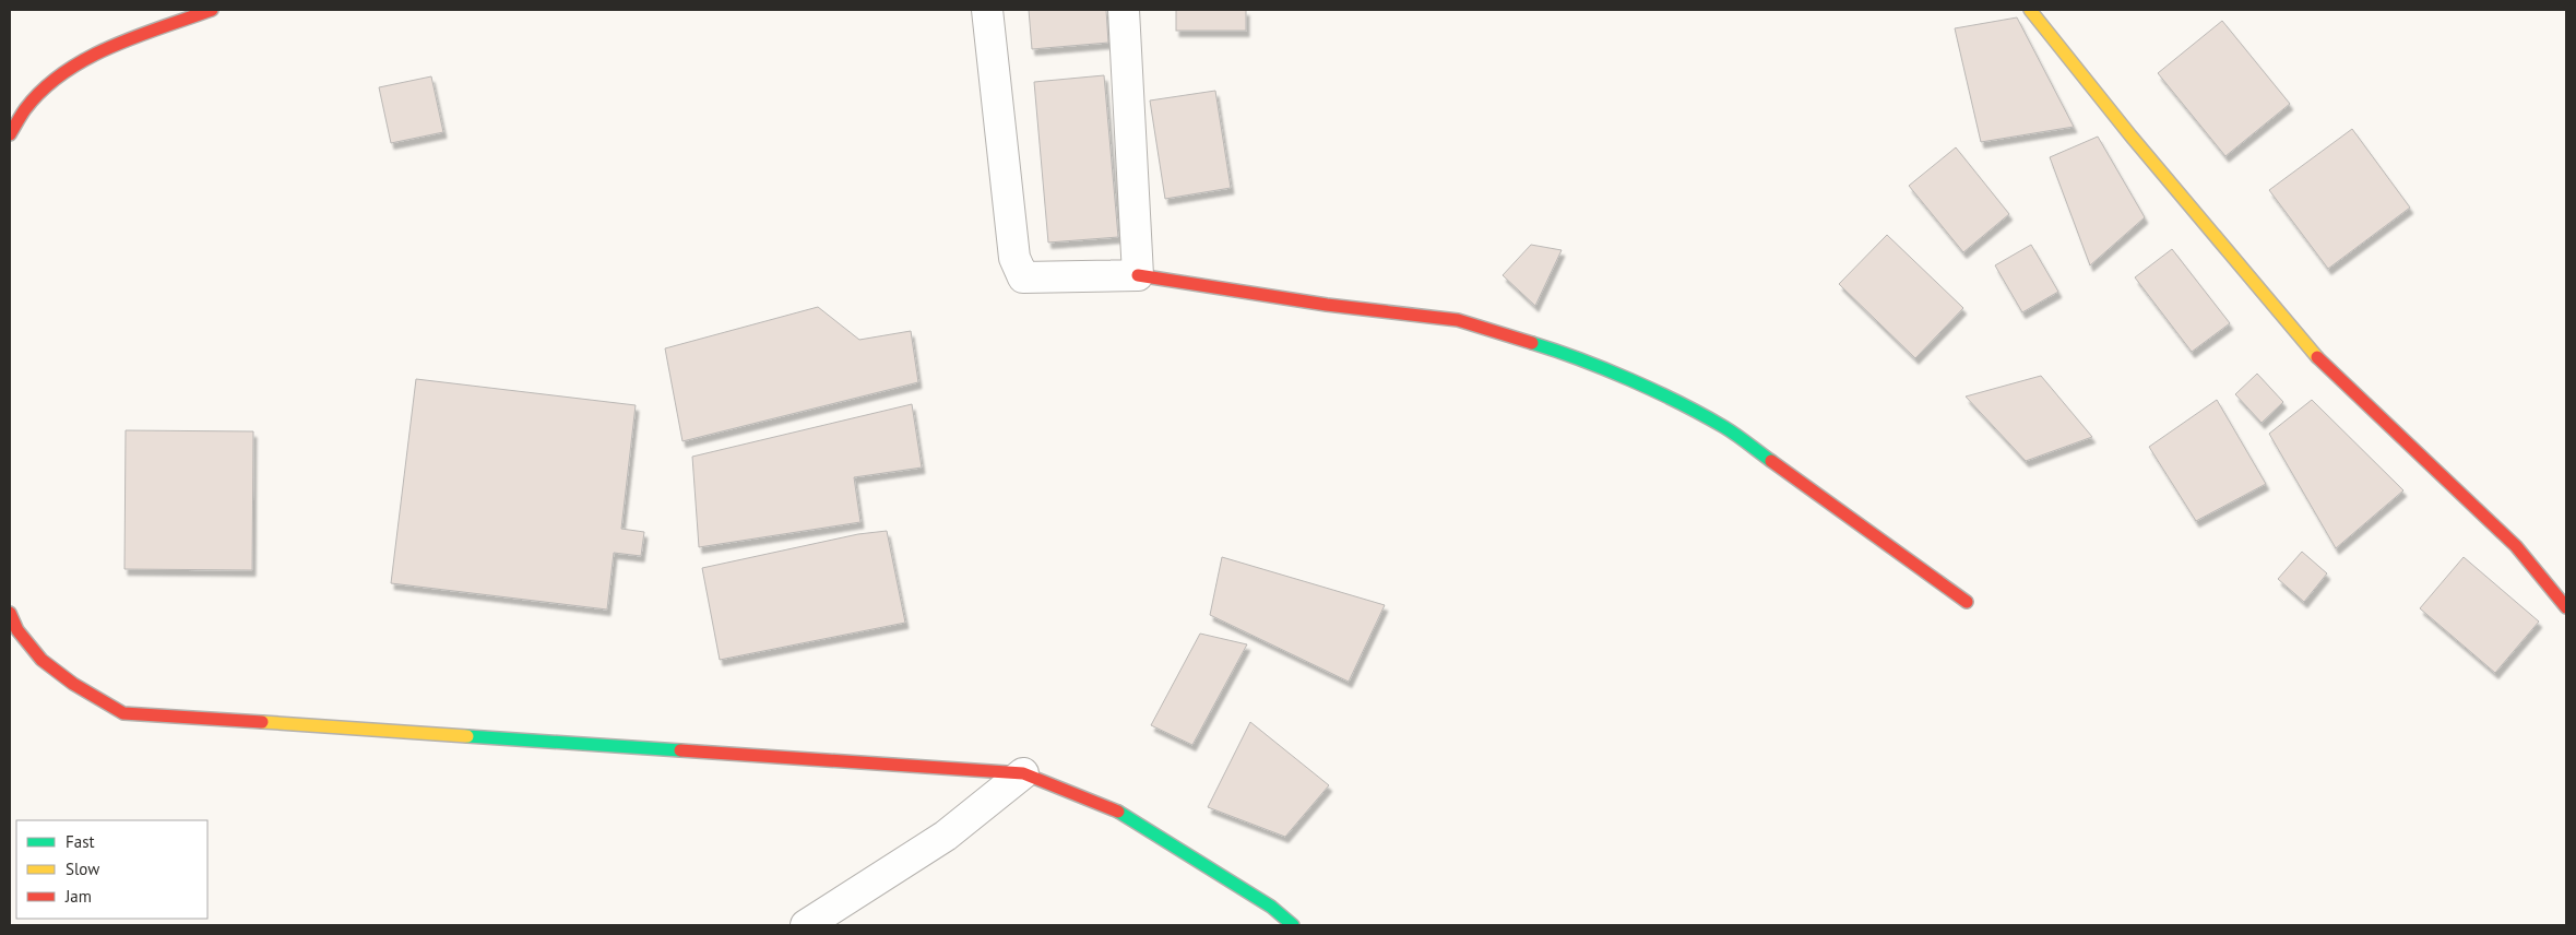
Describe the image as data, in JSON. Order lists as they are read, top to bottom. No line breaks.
{"legend":["Fast","Slow","Jam"]}
